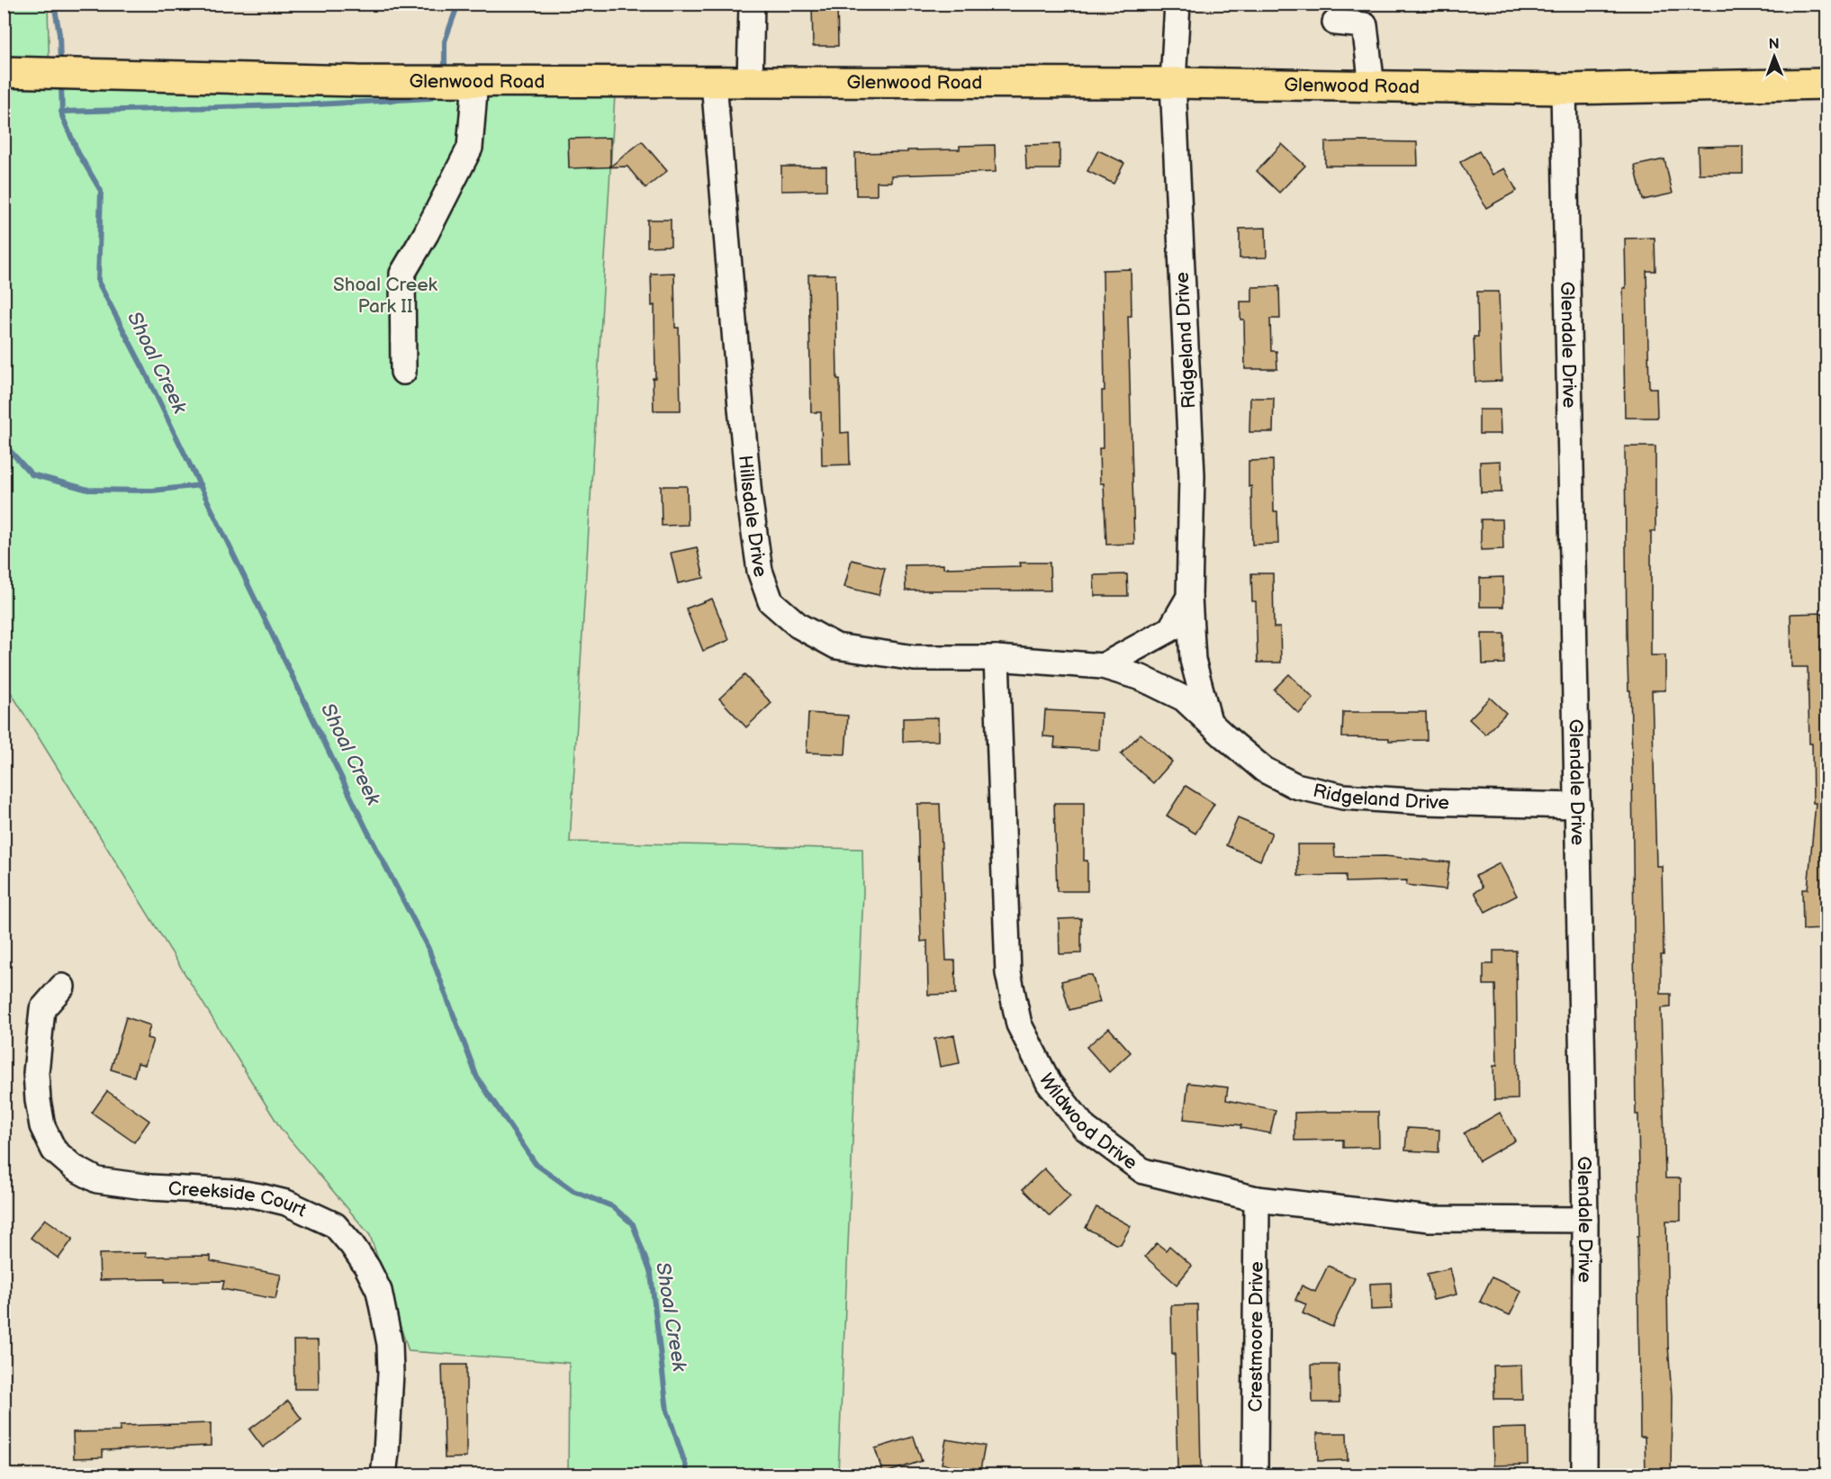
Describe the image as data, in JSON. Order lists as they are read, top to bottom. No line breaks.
{"streets":{"main road":["Glenwood Road"],"street":["Ridgeland Drive","Glendale Drive","Hillsdale Drive","Wildwood Drive","Creekside Court","Crestmoore Drive"]},"crossings":[["Glenwood Road","Ridgeland Drive"],["Glenwood Road","Glendale Drive"],["Glenwood Road","Hillsdale Drive"],["Ridgeland Drive","Glendale Drive"],["Ridgeland Drive","Hillsdale Drive"],["Glendale Drive","Wildwood Drive"],["Hillsdale Drive","Wildwood Drive"],["Wildwood Drive","Crestmoore Drive"]],"water":["Shoal Creek"],"parks":["Shoal Creek Park II"],"north":"top"}
